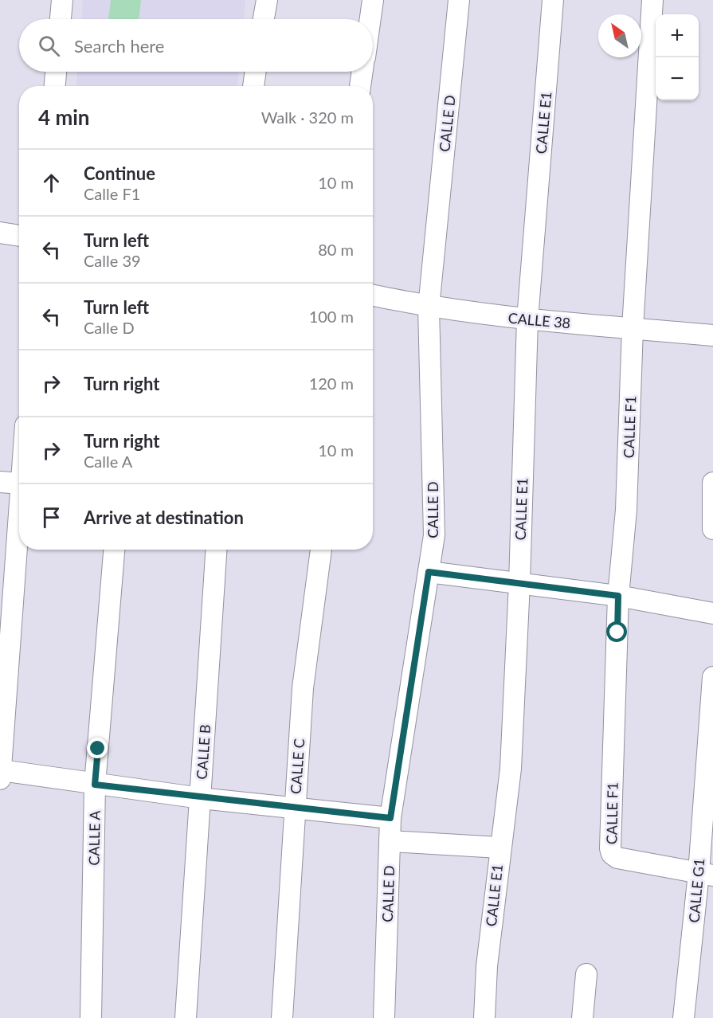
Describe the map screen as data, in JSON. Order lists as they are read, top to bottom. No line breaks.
{"streets":{"street":["CALLE E1","CALLE D","CALLE 38","CALLE F1","CALLE B","CALLE C","CALLE A","CALLE G1"]},"crossings":[["CALLE E1","CALLE 38"],["CALLE D","CALLE 38"],["CALLE 38","CALLE F1"],["CALLE F1","CALLE G1"]],"north":"top left","page":{"map_buttons":["+","−"],"search":"Search here","heading":["4 min","Walk · 320 m"],"list":[["Continue","Calle F1","10 m"],["Turn left","Calle 39","80 m"],["Turn left","Calle D","100 m"],["Turn right","120 m"],["Turn right","Calle A","10 m"],"Arrive at destination"]}}
